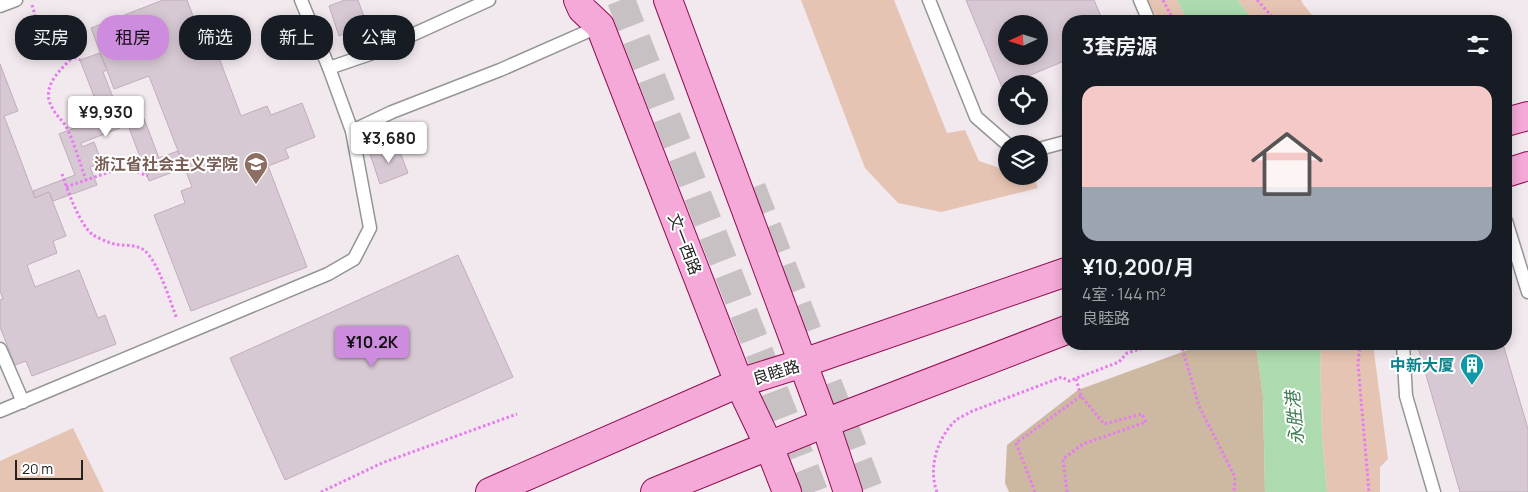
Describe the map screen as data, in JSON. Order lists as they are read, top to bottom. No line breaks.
{"streets":{"main road":["文一西路","良睦路"]},"crossings":[["文一西路","良睦路"]],"water":["永胜港"],"places":{"school or university":["浙江省社会主义学院"],"building":["中新大厦"]},"scale_bar":"20 m","north":"left","page":{"chip":["买房","租房","筛选","新上","公寓"],"heading":"3套房源","list":[{"name":"¥10,200/月","note":"4室 · 144 m² · 良睦路"}],"price":["¥9,930","¥3,680","¥10.2K"],"scale":"20 m"}}
